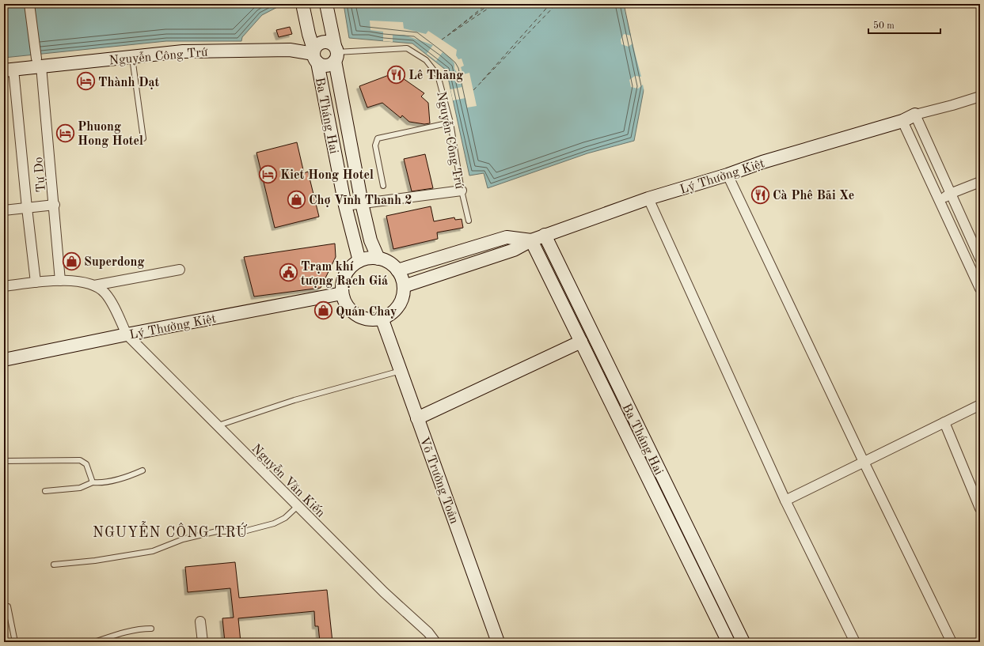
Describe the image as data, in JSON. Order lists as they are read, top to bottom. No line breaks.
{"streets":{"street":["Nguyễn Công Trứ","Ba Tháng Hai","Tự Do","Lý Thường Kiệt","Nguyễn Văn Kiến","Võ Trường Toản"]},"crossings":[["Nguyễn Công Trứ","Ba Tháng Hai"],["Nguyễn Công Trứ","Tự Do"],["Ba Tháng Hai","Lý Thường Kiệt"],["Ba Tháng Hai","Võ Trường Toản"],["Lý Thường Kiệt","Nguyễn Văn Kiến"],["Lý Thường Kiệt","Võ Trường Toản"]],"districts":["NGUYỄN CÔNG TRỨ"],"places":{"restaurant":["Lê Thāng","Cà Phê Bãi Xe"],"hotel":["Thành Dạt","Phuong Hong Hotel","Kiet Hong Hotel"],"shop":["Chợ Vĩnh Thanh 2","Superdong","Quán Chay"],"public building":["Trạm khí tượng Rạch Giá"]},"scale_bar":"50 m"}
